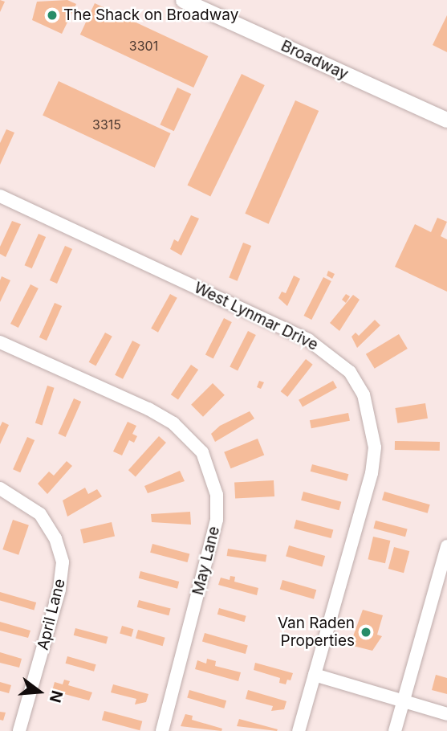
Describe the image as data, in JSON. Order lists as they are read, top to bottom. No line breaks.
{"streets":{"street":["Broadway","West Lynmar Drive","May Lane","April Lane"]},"places":["The Shack on Broadway","Van Raden Properties"],"house_numbers":["3301","3315"],"north":"right"}
